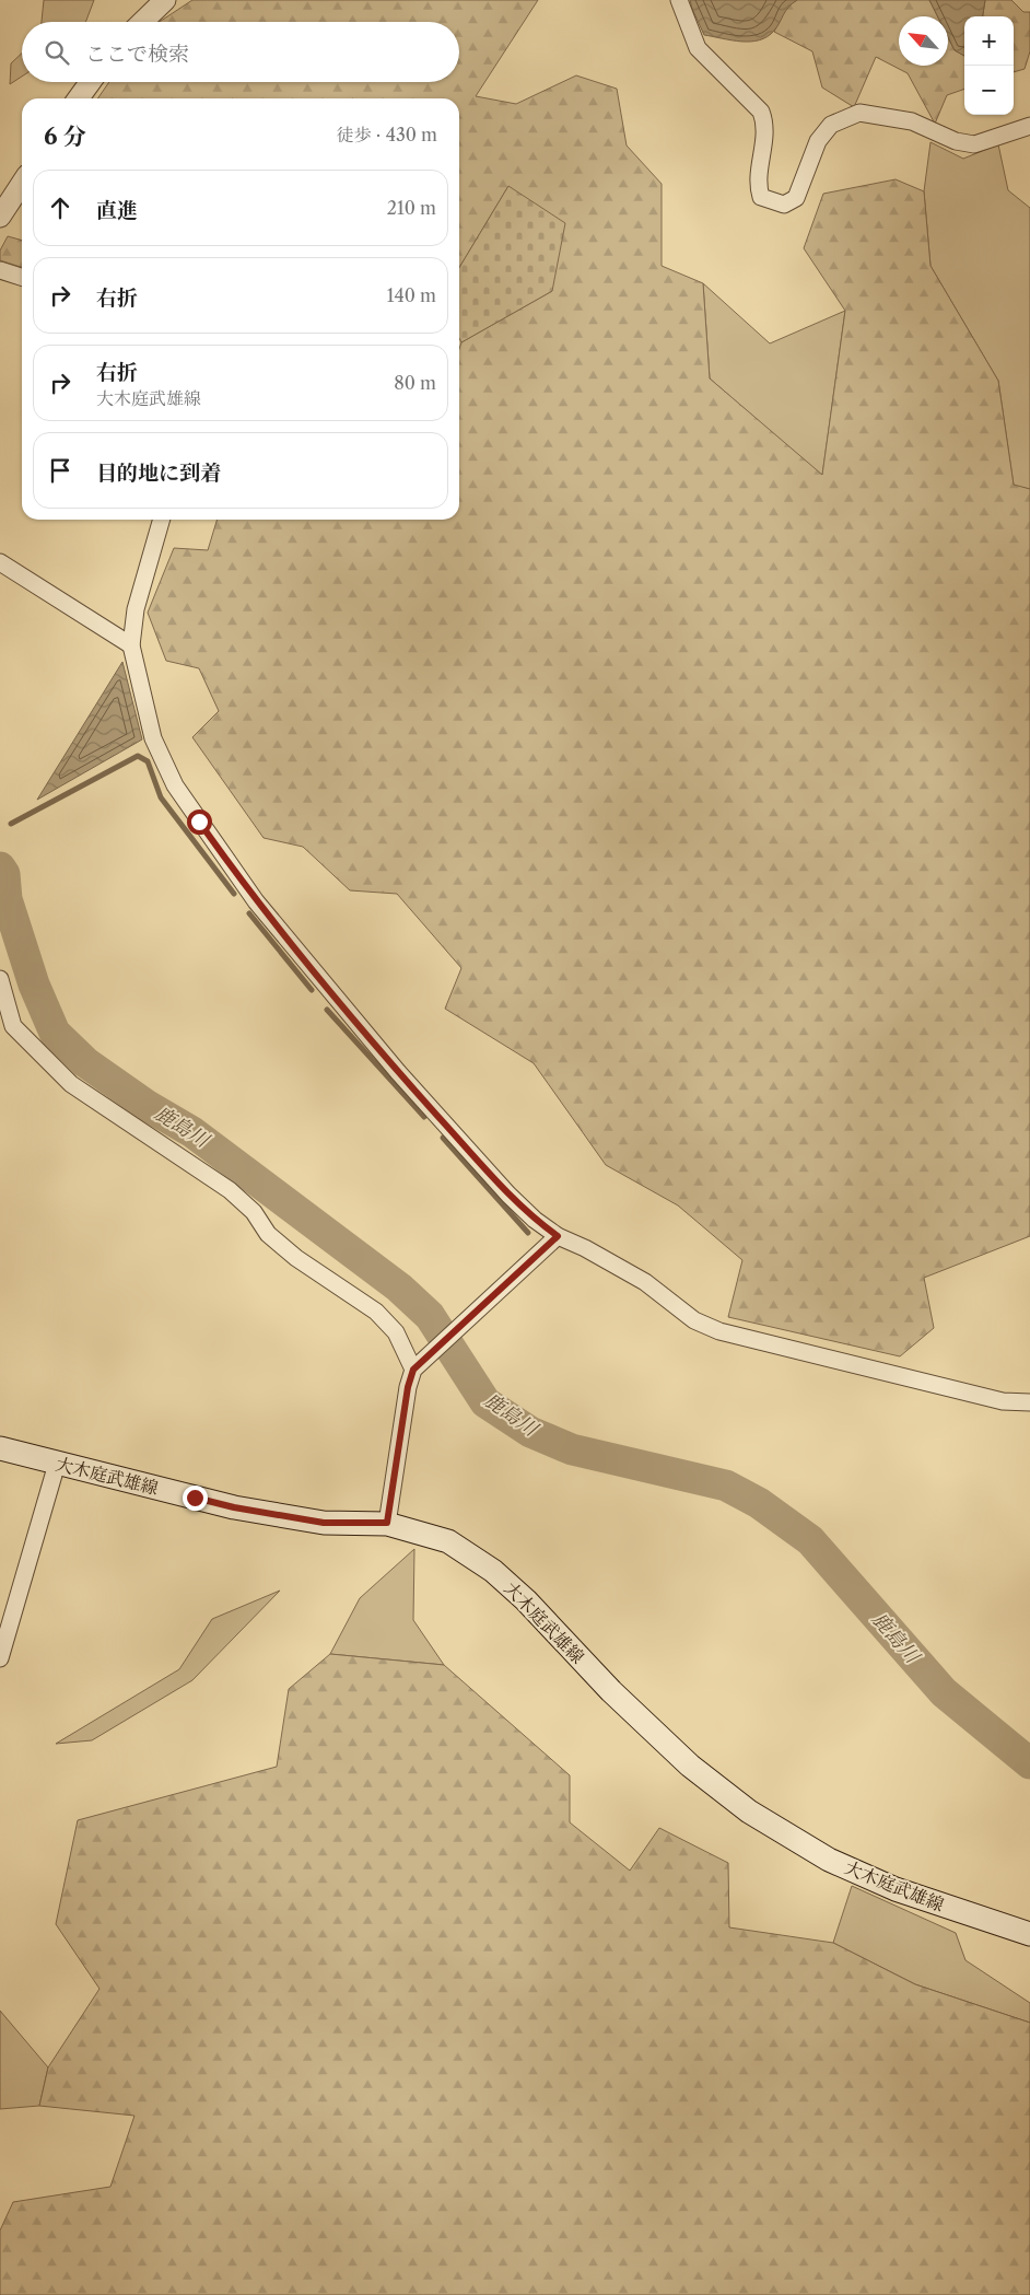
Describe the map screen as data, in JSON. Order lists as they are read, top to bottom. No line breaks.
{"streets":{"main road":["大木庭武雄線"]},"water":["鹿島川"],"north":"top left","page":{"map_buttons":["+","−"],"search":"ここで検索","heading":["6 分","徒歩 · 430 m"],"list":[["直進","210 m"],["右折","140 m"],["右折","大木庭武雄線","80 m"],"目的地に到着"]}}
